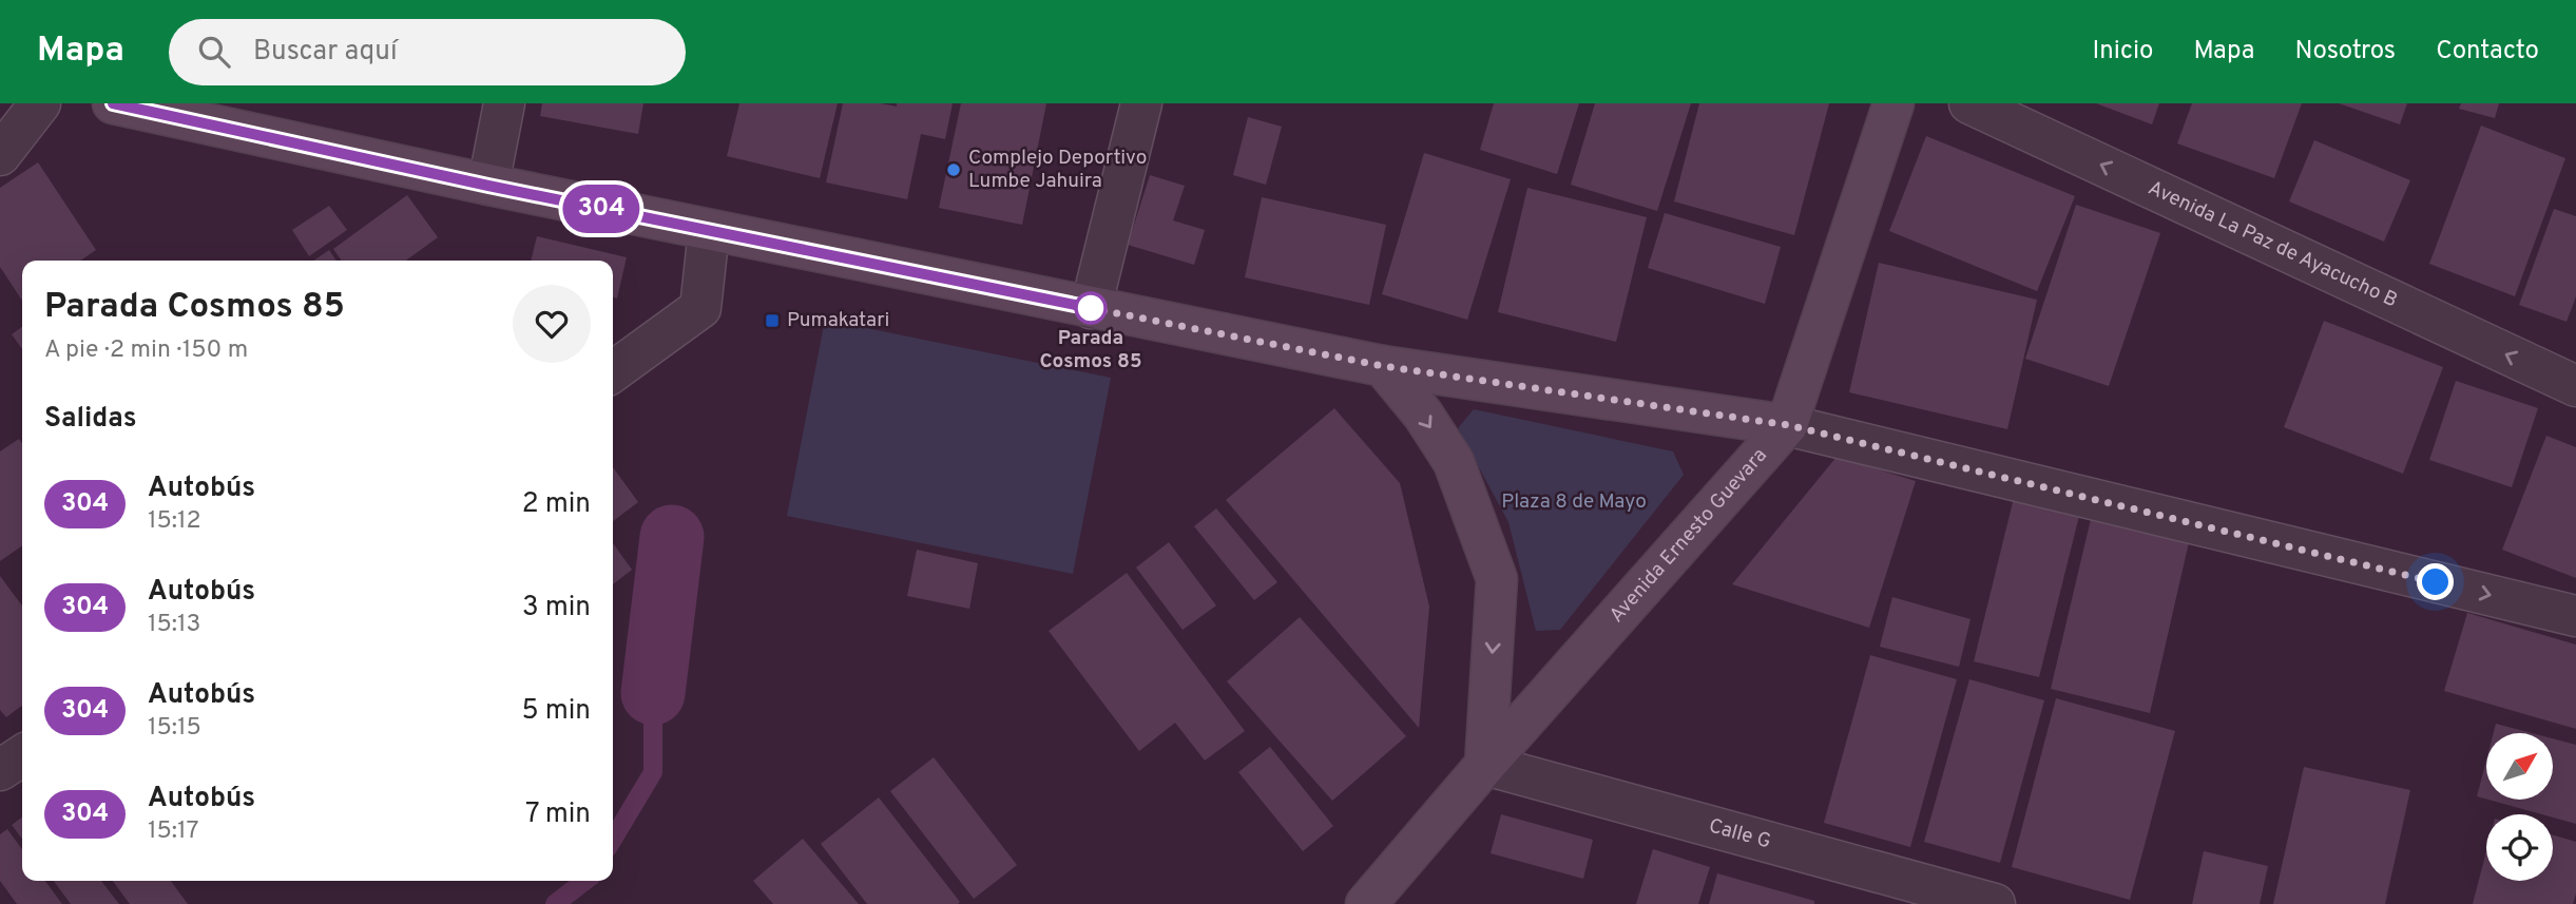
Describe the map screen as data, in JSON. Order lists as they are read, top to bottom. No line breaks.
{"streets":{"main road":["Avenida Ernesto Guevara"],"street":["Avenida La Paz de Ayacucho B","Calle G"]},"crossings":[["Avenida Ernesto Guevara","Calle G"]],"parks":["Plaza 8 de Mayo"],"places":{"other":["Complejo Deportivo Lumbe Jahuira","Parada Cosmos 85"],"transit":["Pumakatari"]},"lines":["bus line 304"],"north":"top right","page":{"header":"Mapa","search":"Buscar aquí","nav":["Inicio","Mapa","Nosotros","Contacto"],"on_map":"304","heading":[["Parada Cosmos 85","A pie · 2 min · 150 m"],"Salidas"],"list":[{"mark":"304","name":"Autobús","note":"15:12","value":"2 min"},{"mark":"304","name":"Autobús","note":"15:13","value":"3 min"},{"mark":"304","name":"Autobús","note":"15:15","value":"5 min"},{"mark":"304","name":"Autobús","note":"15:17","value":"7 min"}]}}
